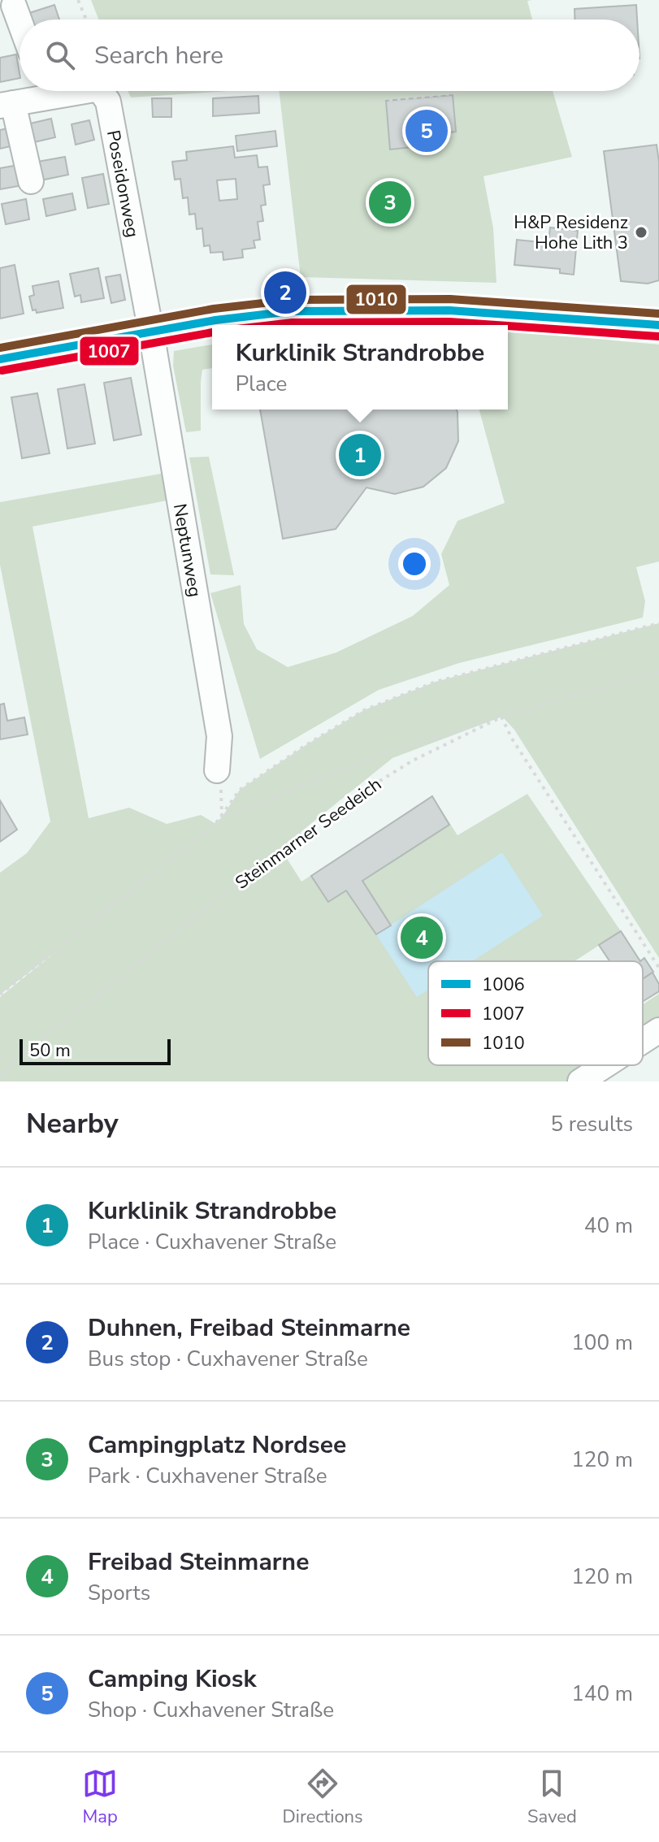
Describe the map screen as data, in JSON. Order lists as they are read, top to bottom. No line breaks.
{"streets":{"street":["Poseidonweg","Neptunweg"],"path":["Steinmarner Seedeich"]},"crossings":[["Poseidonweg","Neptunweg"]],"places":["H&P Residenz Hohe Lith 3"],"lines":["transit line 1010","transit line 1006","transit line 1007"],"legend":["1006","1007","1010"],"scale_bar":"50 m","page":{"search":"Search here","pins":["5","3","2","1","4"],"popup":["Kurklinik Strandrobbe","Place"],"scale":"50 m","heading":["Nearby","5 results"],"list":[{"mark":"1","name":"Kurklinik Strandrobbe","note":"Place · Cuxhavener Straße","value":"40 m"},{"mark":"2","name":"Duhnen, Freibad Steinmarne","note":"Bus stop · Cuxhavener Straße","value":"100 m"},{"mark":"3","name":"Campingplatz Nordsee","note":"Park · Cuxhavener Straße","value":"120 m"},{"mark":"4","name":"Freibad Steinmarne","note":"Sports","value":"120 m"},{"mark":"5","name":"Camping Kiosk","note":"Shop · Cuxhavener Straße","value":"140 m"}],"nav":["Map","Directions","Saved"]}}
